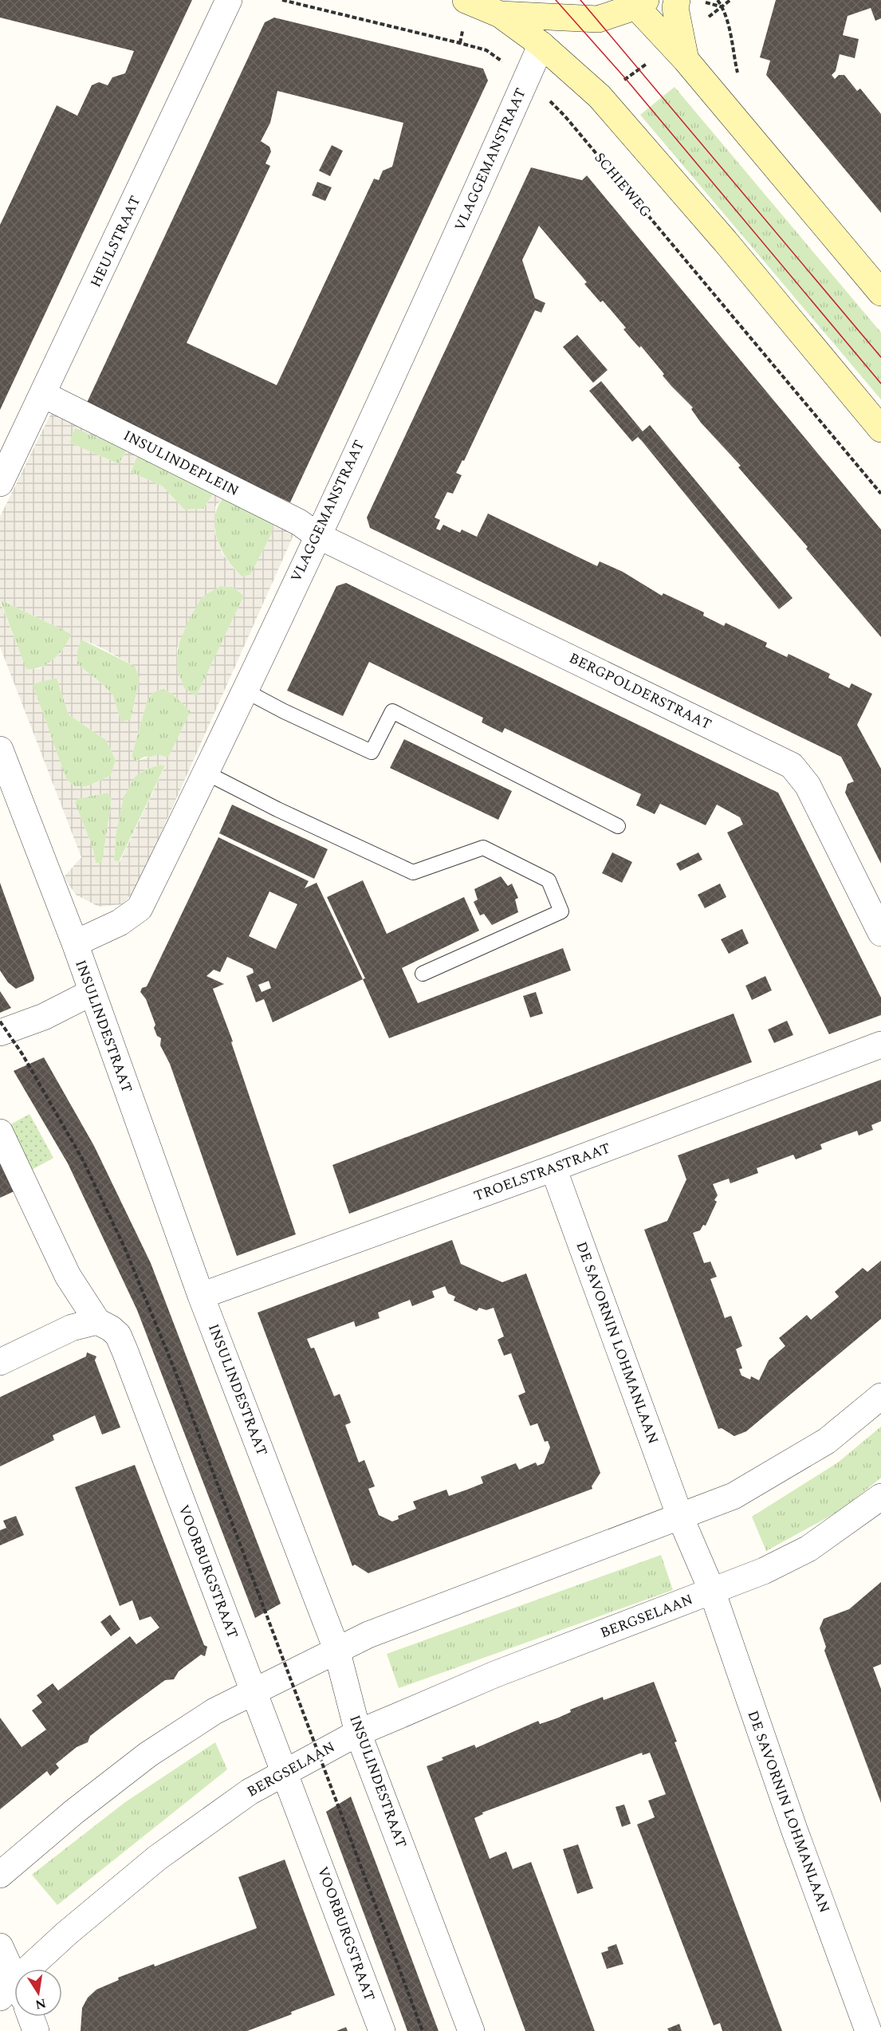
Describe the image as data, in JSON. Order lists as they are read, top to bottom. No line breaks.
{"streets":{"street":["VLAGGEMANSTRAAT","HEULSTRAAT","INSULINDEPLEIN","BERGPOLDERSTRAAT","INSULINDESTRAAT","TROELSTRASTRAAT","DE SAVORNIN LOHMANLAAN","VOORBURGSTRAAT","BERGSELAAN"],"path":["SCHIEWEG"]},"crossings":[["VLAGGEMANSTRAAT","SCHIEWEG"],["VLAGGEMANSTRAAT","INSULINDEPLEIN"],["VLAGGEMANSTRAAT","BERGPOLDERSTRAAT"],["VLAGGEMANSTRAAT","INSULINDESTRAAT"],["HEULSTRAAT","INSULINDEPLEIN"],["INSULINDEPLEIN","BERGPOLDERSTRAAT"],["INSULINDESTRAAT","TROELSTRASTRAAT"],["INSULINDESTRAAT","BERGSELAAN"],["TROELSTRASTRAAT","DE SAVORNIN LOHMANLAAN"],["DE SAVORNIN LOHMANLAAN","BERGSELAAN"],["VOORBURGSTRAAT","BERGSELAAN"]],"north":"bottom"}
